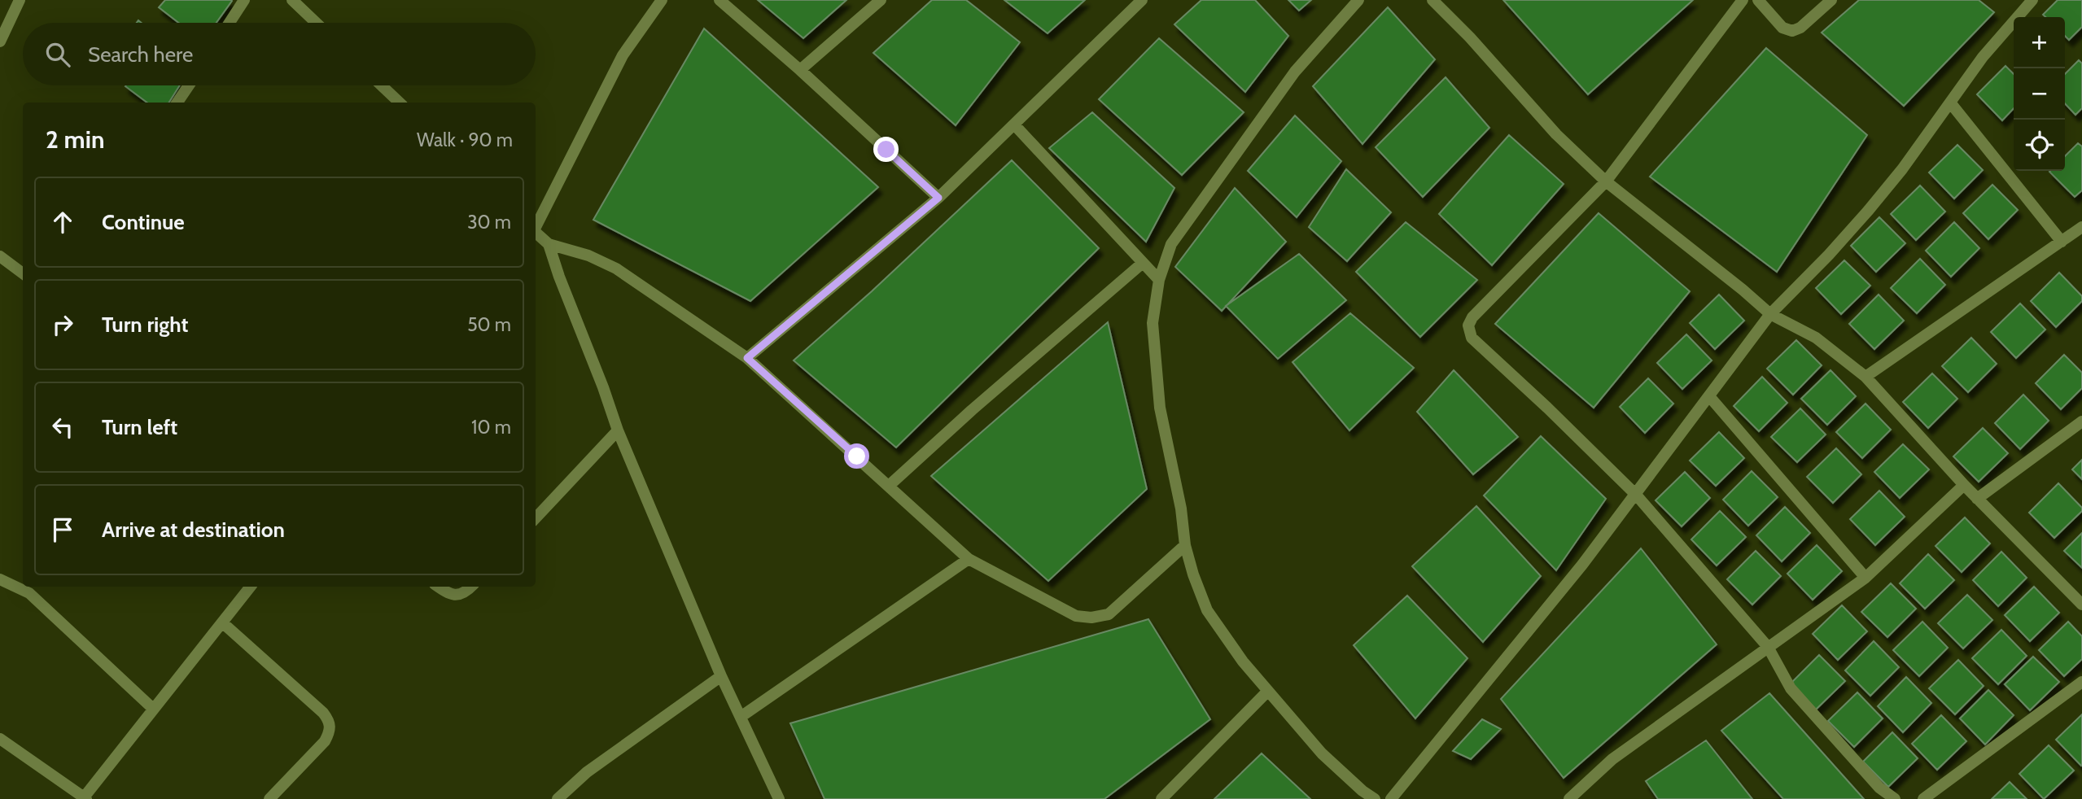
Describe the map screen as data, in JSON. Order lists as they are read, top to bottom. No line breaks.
{"page":{"map_buttons":["+","−"],"search":"Search here","heading":["2 min","Walk · 90 m"],"list":[["Continue","30 m"],["Turn right","50 m"],["Turn left","10 m"],"Arrive at destination"]}}
